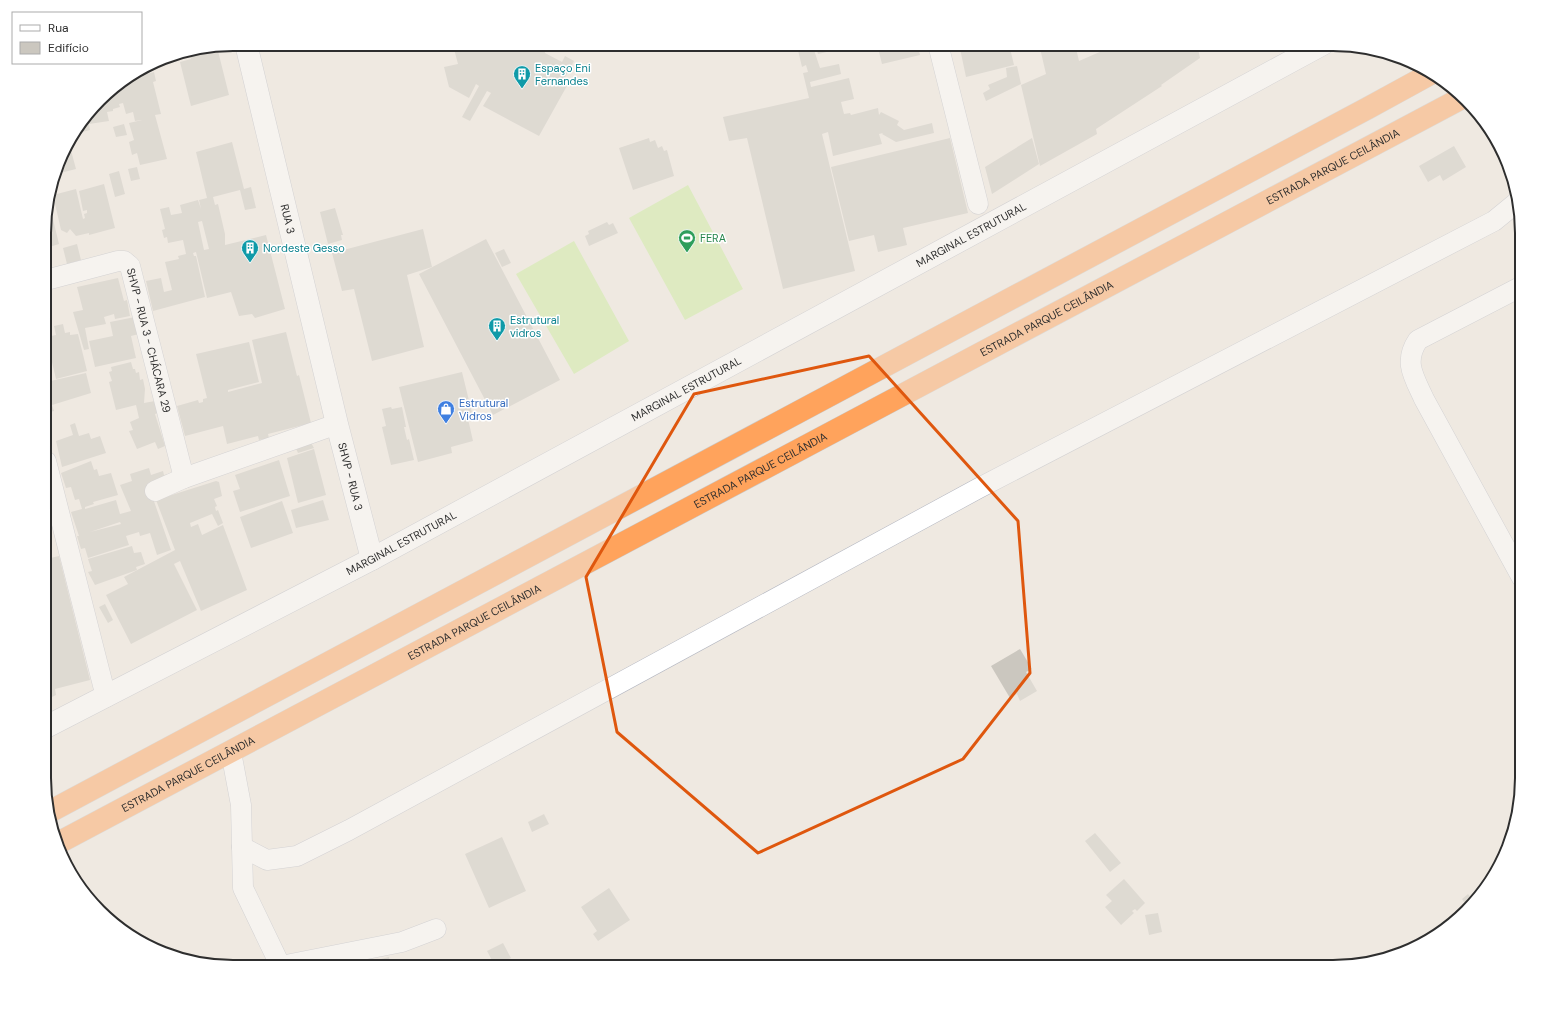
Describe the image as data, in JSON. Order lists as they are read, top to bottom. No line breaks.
{"streets":{"highway":["ESTRADA PARQUE CEILÂNDIA"],"main road":["RUA 3","MARGINAL ESTRUTURAL","SHVP - RUA 3"],"street":["SHVP - RUA 3 - CHÁCARA 29"]},"crossings":[["RUA 3","SHVP - RUA 3"],["MARGINAL ESTRUTURAL","SHVP - RUA 3"]],"places":{"building":["Espaço Eni Fernandes","Nordeste Gesso","Estrutural vidros"],"sports":["FERA"],"shop":["Estrutural Vidros"]},"legend":["Rua","Edifício"]}
